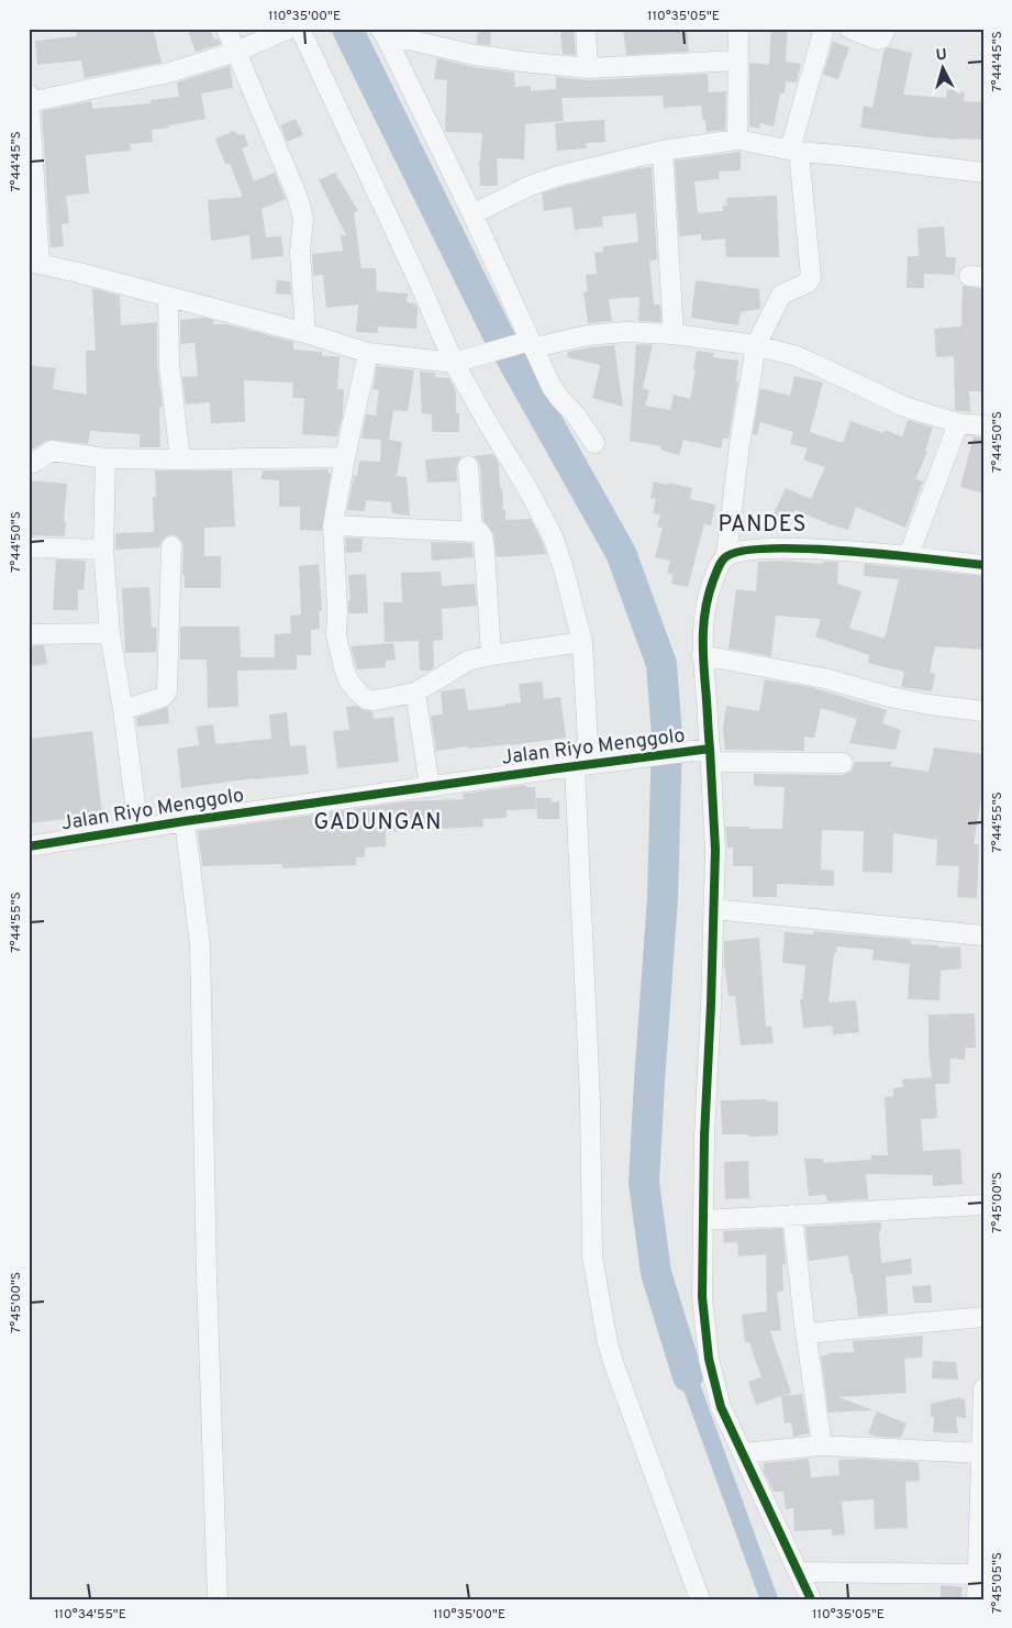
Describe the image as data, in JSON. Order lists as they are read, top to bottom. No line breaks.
{"streets":{"street":["Jalan Riyo Menggolo"]},"districts":["PANDES","GADUNGAN"],"north":"top","coordinates":["110°35'00\"E","110°35'05\"E","7°44'45\"S","7°44'50\"S","7°44'55\"S","7°45'00\"S","7°45'05\"S","110°34'55\"E"]}
